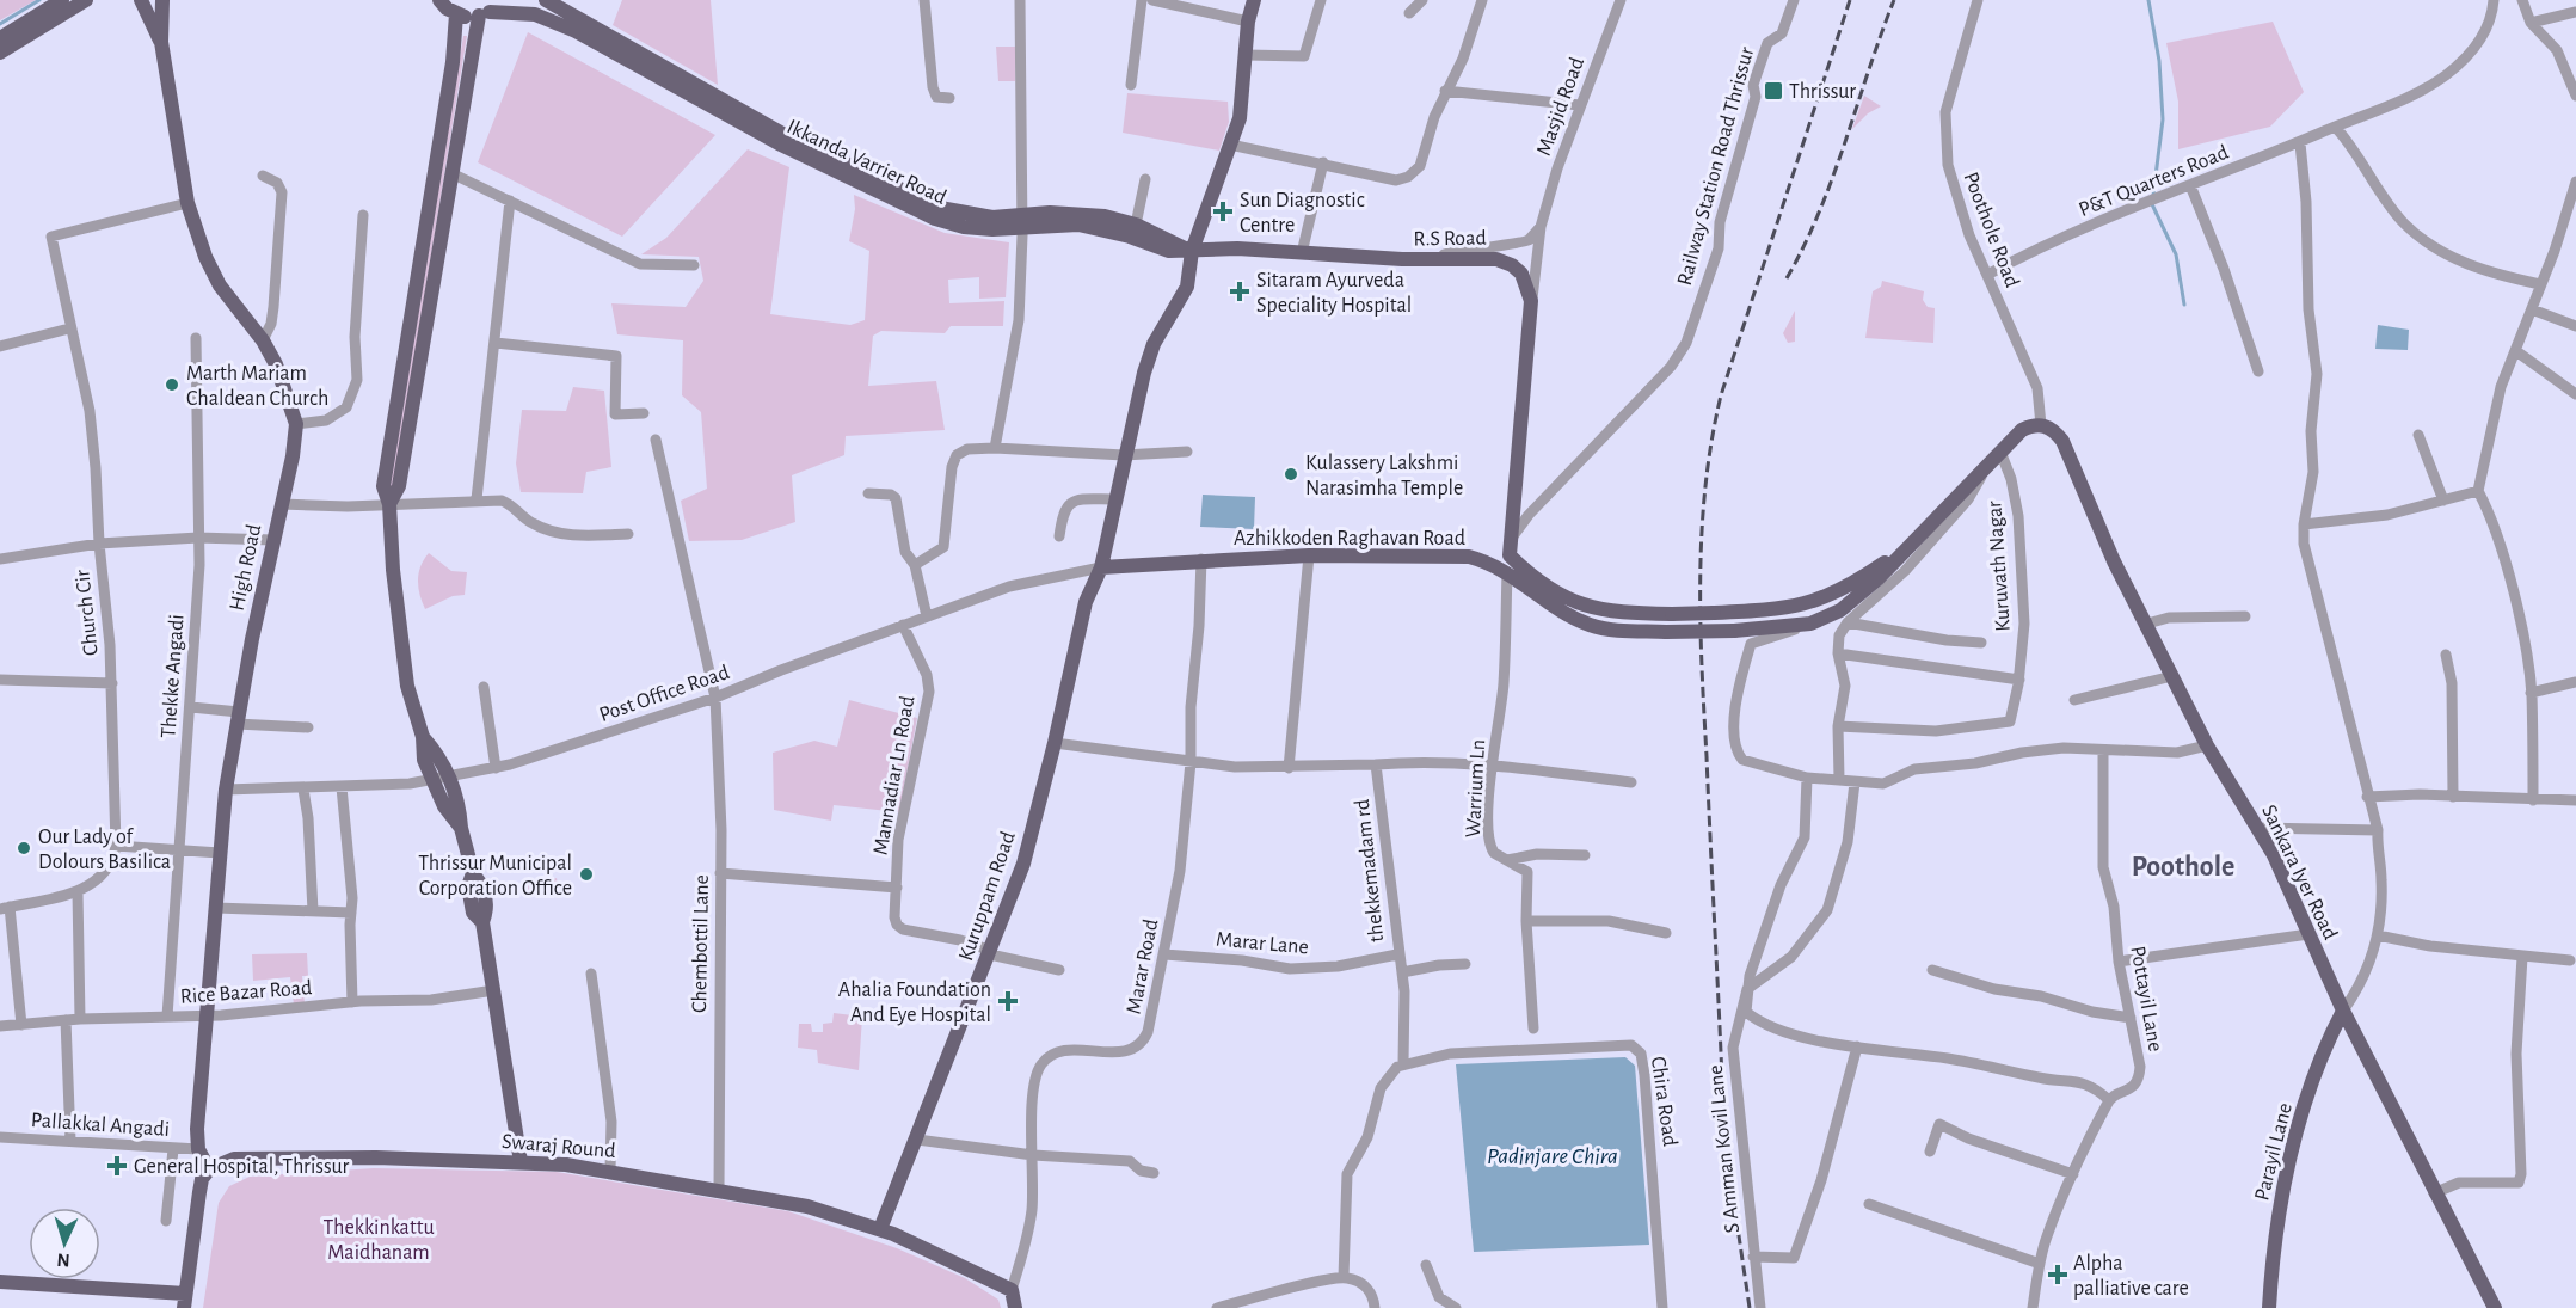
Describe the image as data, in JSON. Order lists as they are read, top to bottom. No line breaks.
{"streets":{"main road":["Ikkanda Varrier Road","R.S Road","Azhikkoden Raghavan Road","High Road","Sankara Iyer Road","Kuruppam Road","Swaraj Round","Parayil Lane"],"street":["Masjid Road","Railway Station Road Thrissur","P&T Quarters Road","Poothole Road","Kuruvath Nagar","Church Cir","Thekke Angadi","Post Office Road","Mannadiar Ln Road","Warrium Ln","thekkemadam rd","Marar Lane","Chembottil Lane","Marar Road","Rice Bazar Road","Pottayil Lane","Chira Road","Pallakkal Angadi","S Amman Kovil Lane"]},"crossings":[["Masjid Road","R.S Road"],["Ikkanda Varrier Road","R.S Road"],["Ikkanda Varrier Road","Kuruppam Road"],["P&T Quarters Road","Poothole Road"],["Poothole Road","Sankara Iyer Road"],["R.S Road","Kuruppam Road"],["Azhikkoden Raghavan Road","Post Office Road"],["Azhikkoden Raghavan Road","Warrium Ln"],["Azhikkoden Raghavan Road","Kuruppam Road"],["Azhikkoden Raghavan Road","Marar Road"],["High Road","Church Cir"],["High Road","Post Office Road"],["High Road","Rice Bazar Road"],["High Road","Pallakkal Angadi"],["Thekke Angadi","Rice Bazar Road"],["Post Office Road","Mannadiar Ln Road"],["Post Office Road","Kuruppam Road"],["Post Office Road","Chembottil Lane"],["Mannadiar Ln Road","Kuruppam Road"],["thekkemadam rd","Marar Lane"],["thekkemadam rd","Chira Road"],["Sankara Iyer Road","Parayil Lane"],["Kuruppam Road","Swaraj Round"],["Marar Lane","Marar Road"],["Chembottil Lane","Swaraj Round"],["Marar Road","Swaraj Round"]],"districts":["Poothole"],"water":["Padinjare Chira"],"parks":["Thekkinkattu Maidhanam"],"places":{"transit":["Thrissur"],"health":["Sun Diagnostic Centre","Sitaram Ayurveda Speciality Hospital","Ahalia Foundation And Eye Hospital","General Hospital, Thrissur","Alpha palliative care"],"other":["Marth Mariam Chaldean Church","Kulassery Lakshmi Narasimha Temple","Our Lady of Dolours Basilica","Thrissur Municipal Corporation Office"]},"north":"bottom"}
